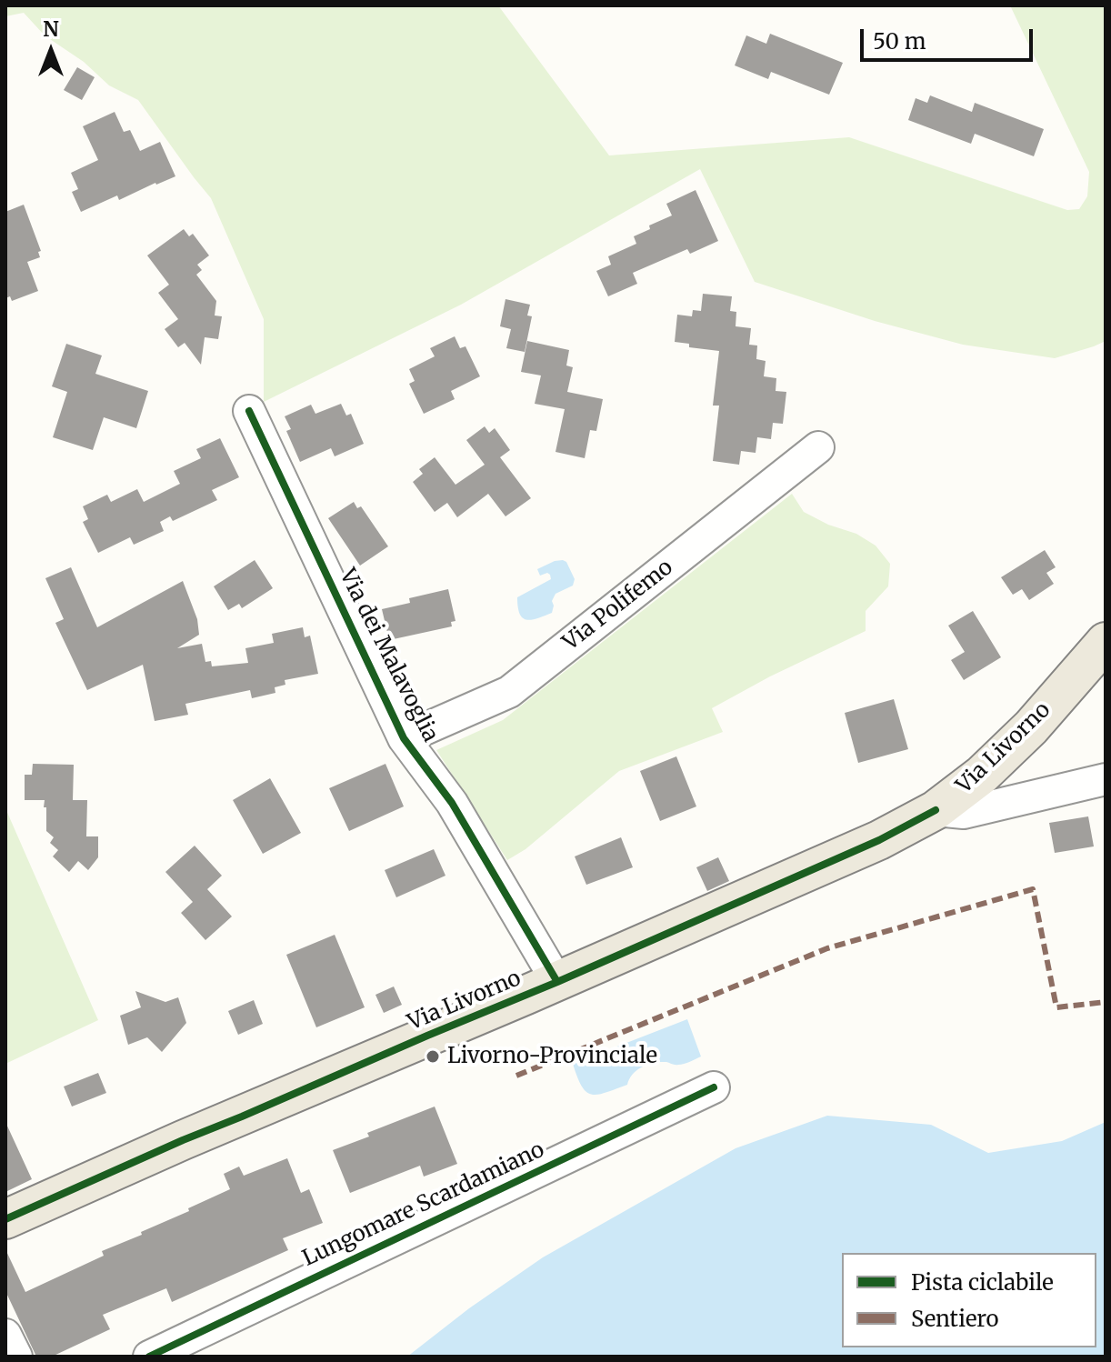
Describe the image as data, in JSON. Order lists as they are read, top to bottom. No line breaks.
{"streets":{"main road":["Via Livorno"],"street":["Via Polifemo","Via dei Malavoglia","Lungomare Scardamiano"]},"crossings":[["Via Polifemo","Via dei Malavoglia"],["Via dei Malavoglia","Via Livorno"]],"places":["Livorno-Provinciale"],"legend":["Pista ciclabile","Sentiero"],"scale_bar":"50 m","north":"top"}
